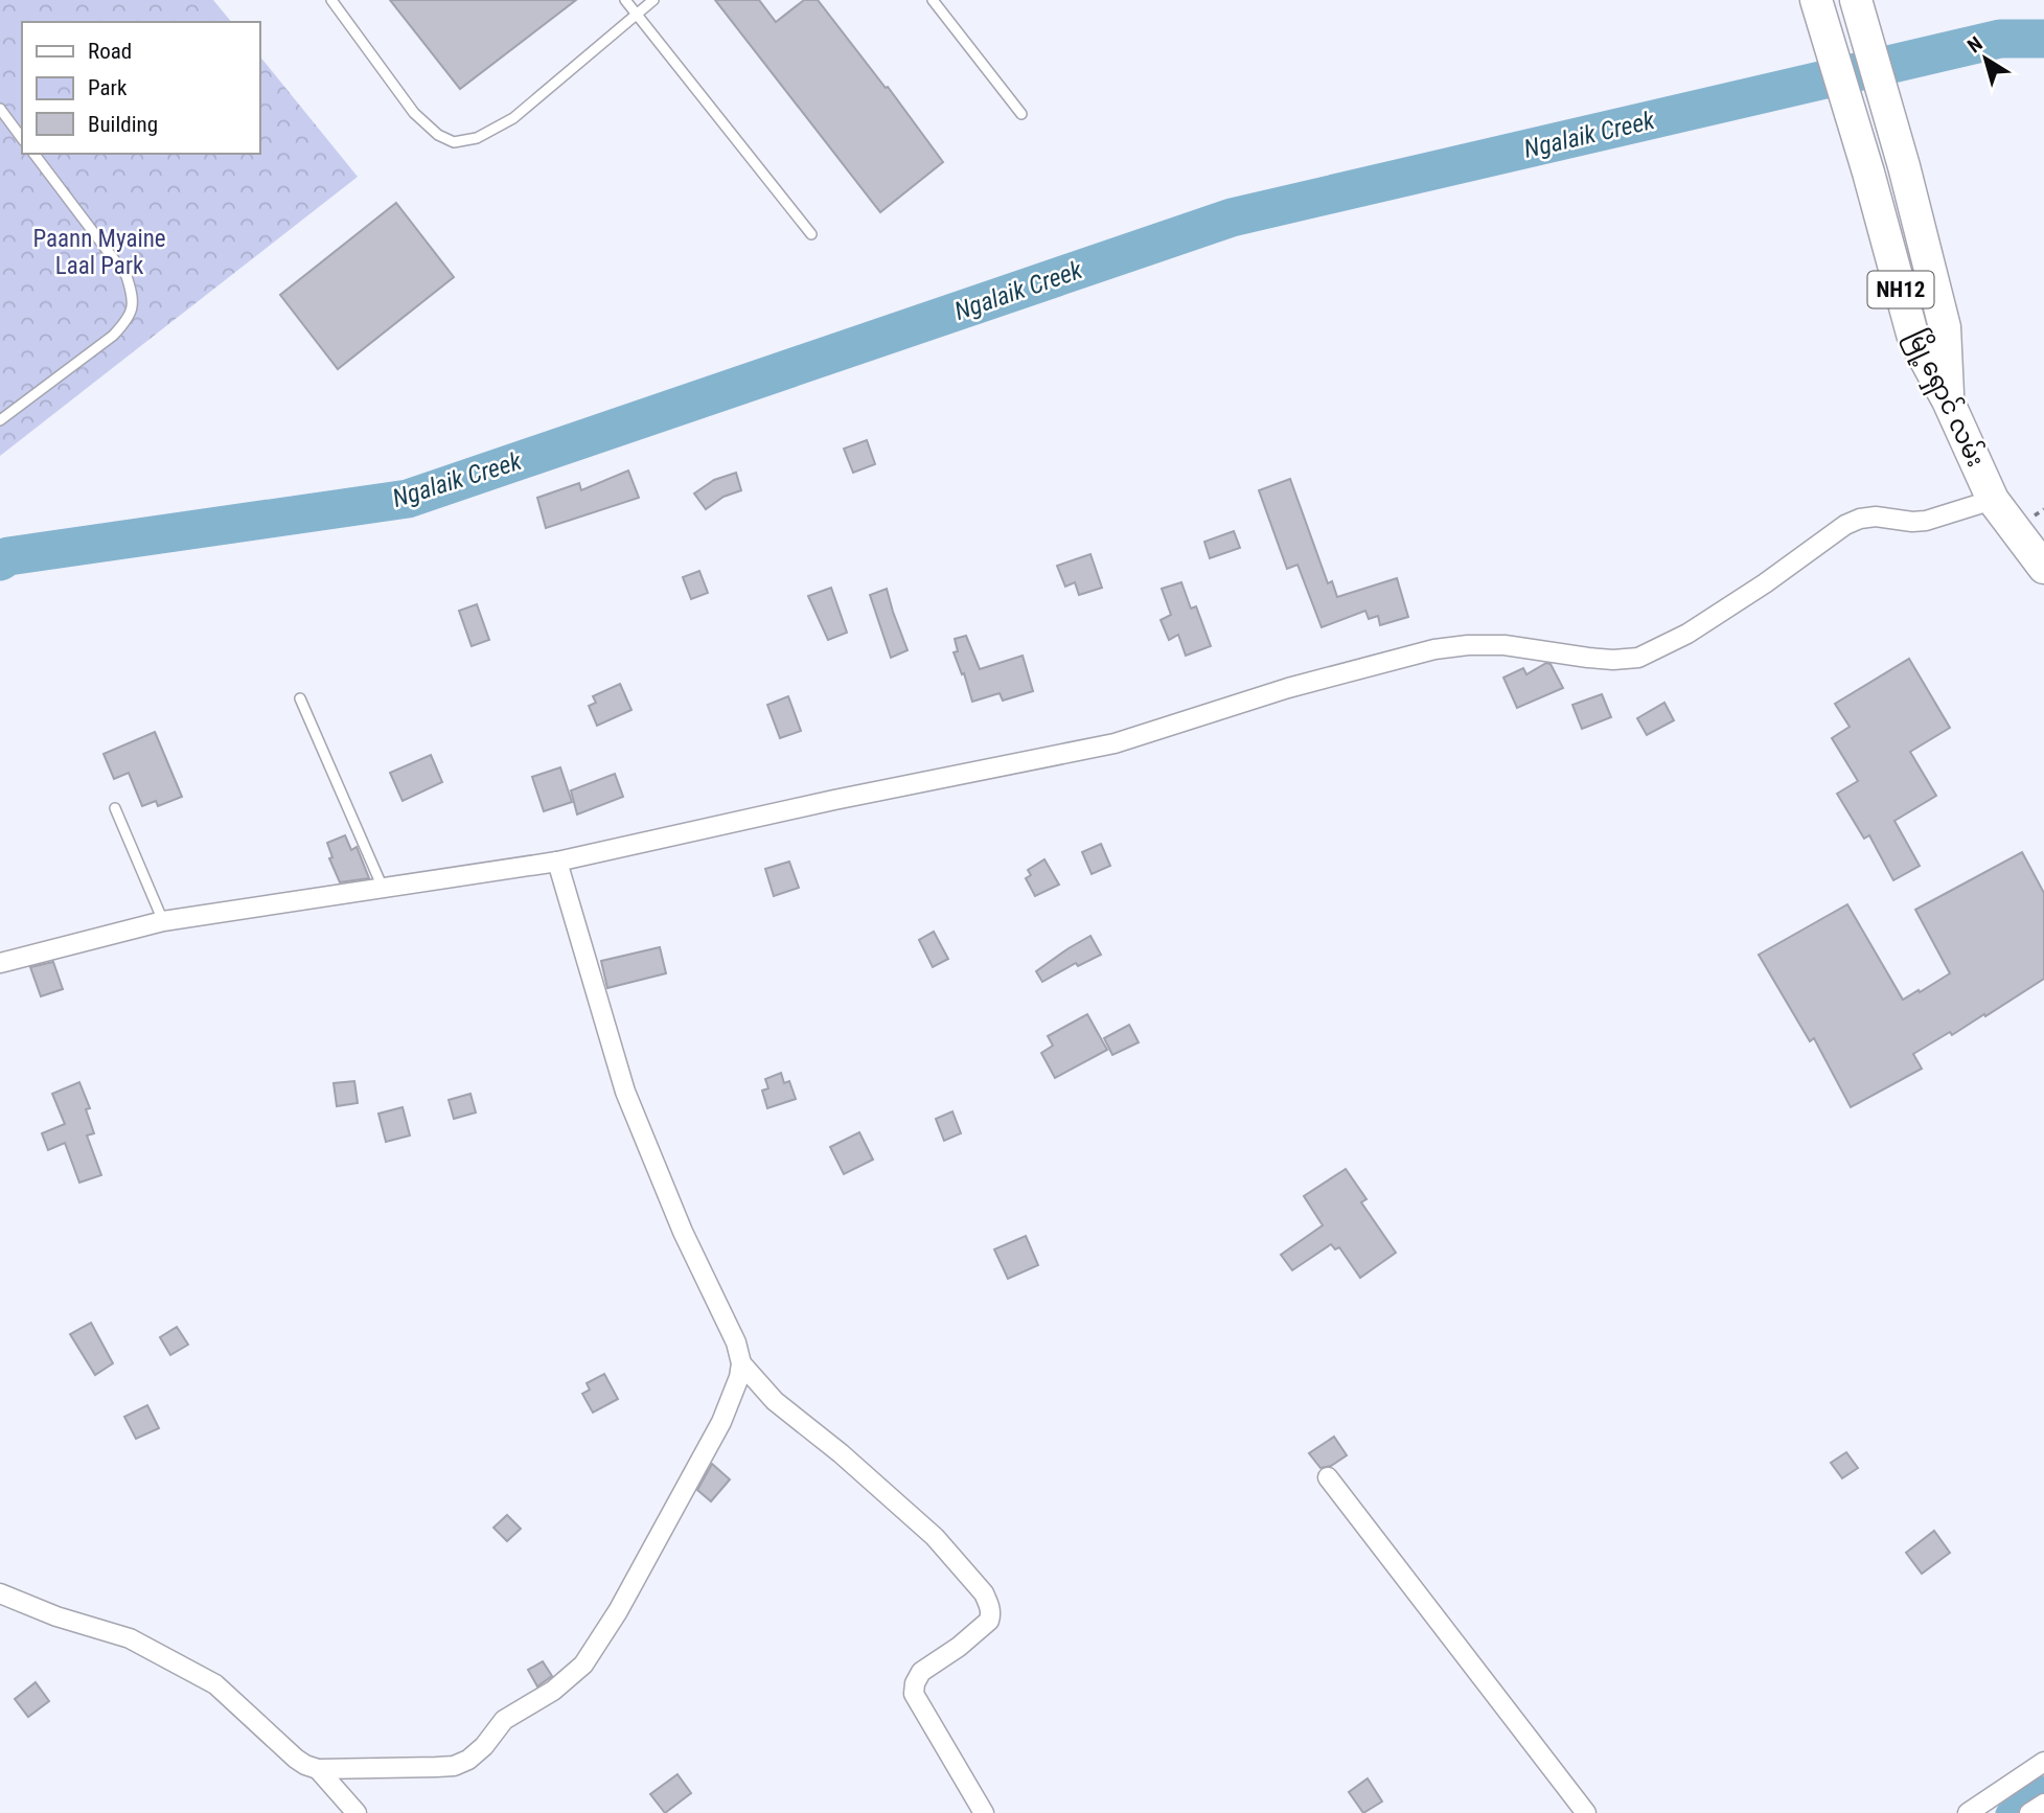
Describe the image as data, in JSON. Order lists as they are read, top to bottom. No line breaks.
{"streets":{"highway":["NH12","မြို့ရှောင် လမ်း"]},"crossings":[["NH12","မြို့ရှောင် လမ်း"]],"water":["Ngalaik Creek"],"parks":["Paann Myaine Laal Park"],"legend":["Road","Park","Building"],"north":"top left"}
